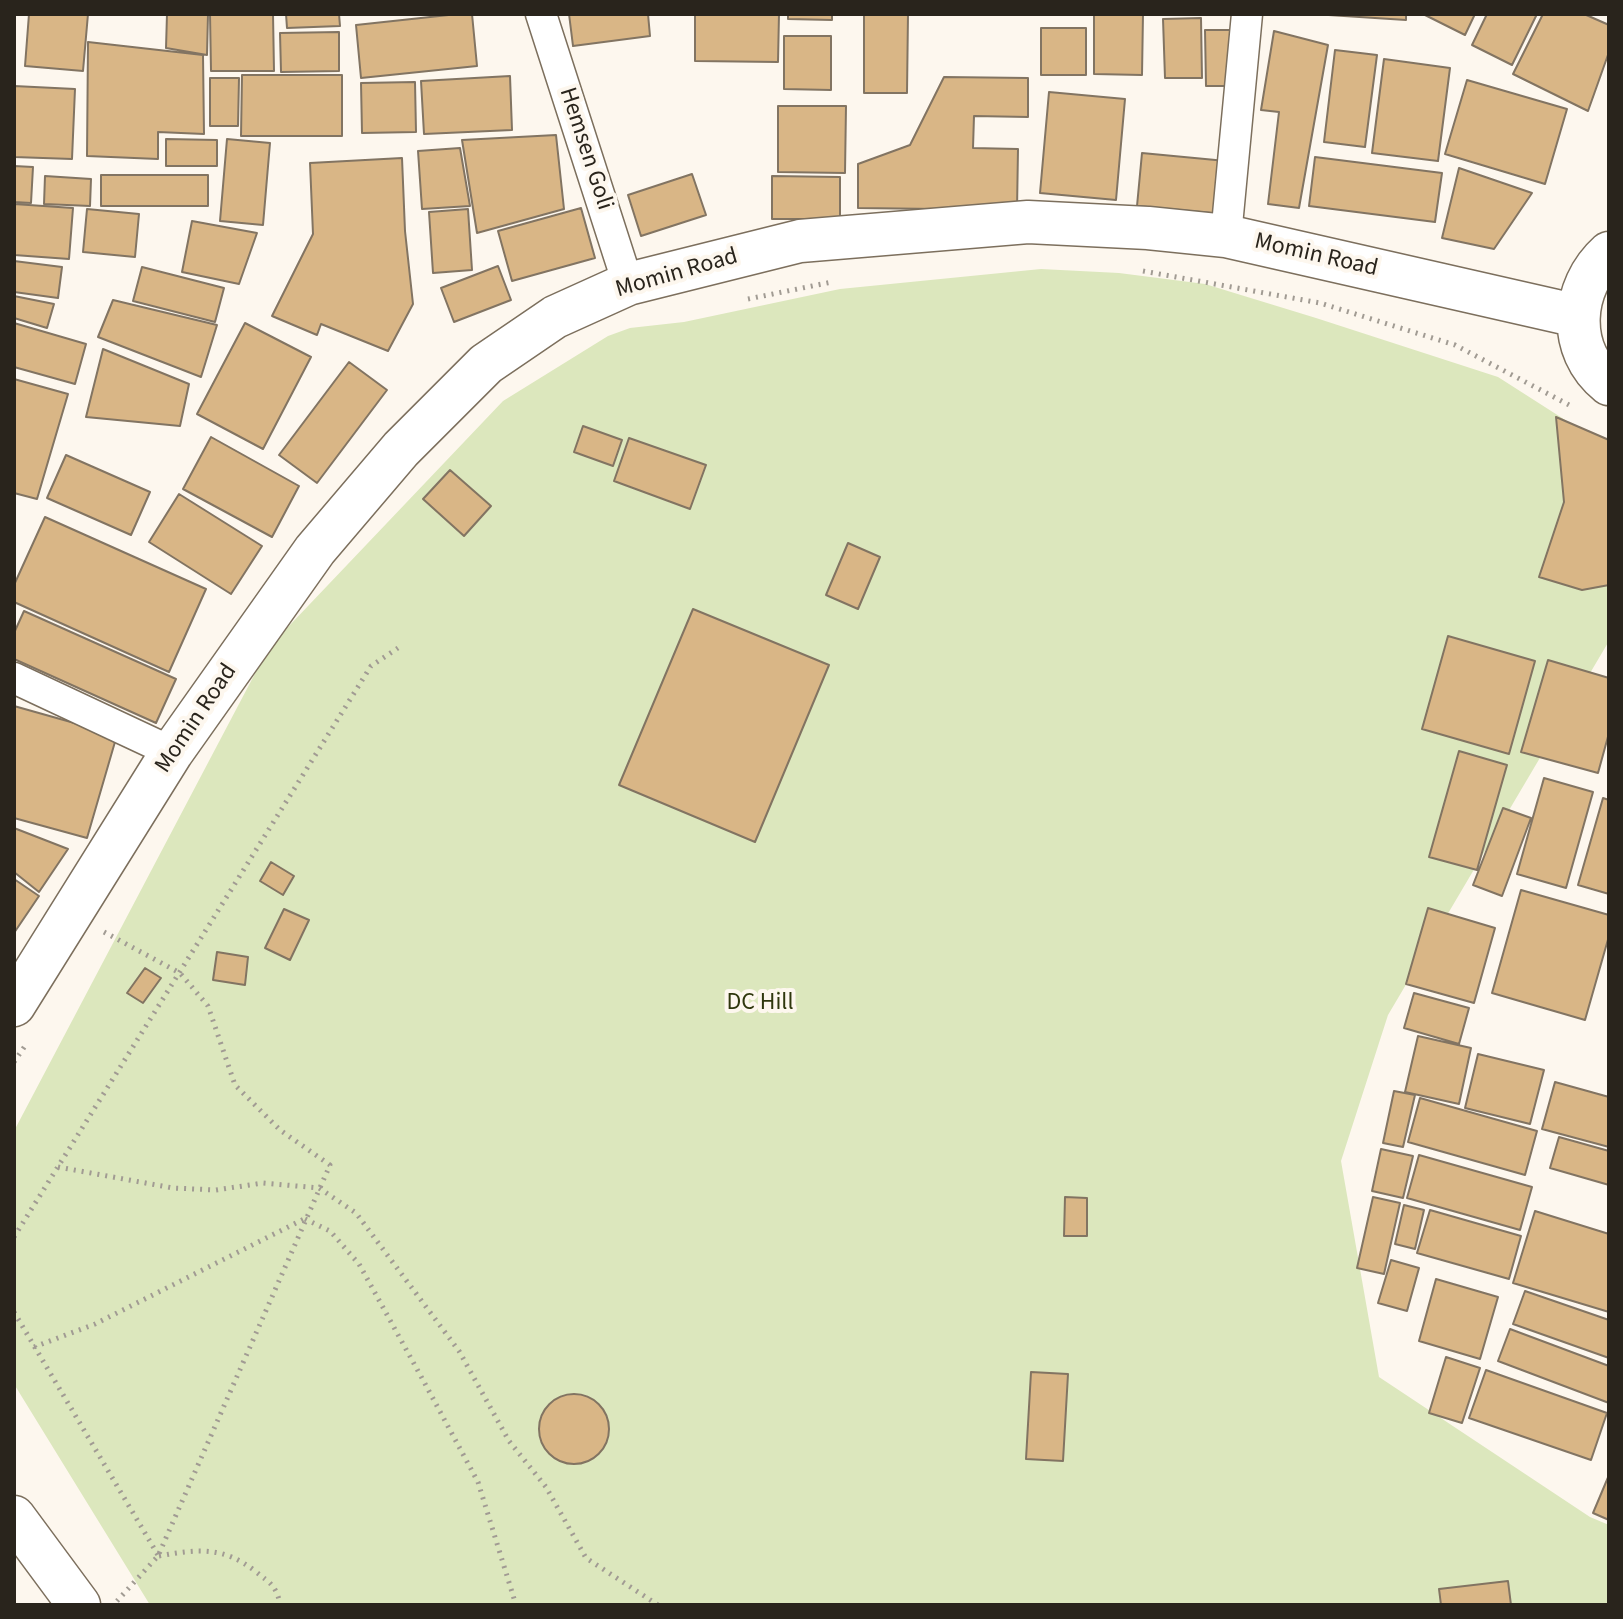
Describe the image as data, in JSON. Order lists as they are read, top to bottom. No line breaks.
{"streets":{"main road":["Momin Road"],"street":["Hemsen Goli"]},"crossings":[["Hemsen Goli","Momin Road"]],"parks":["DC Hill"]}
